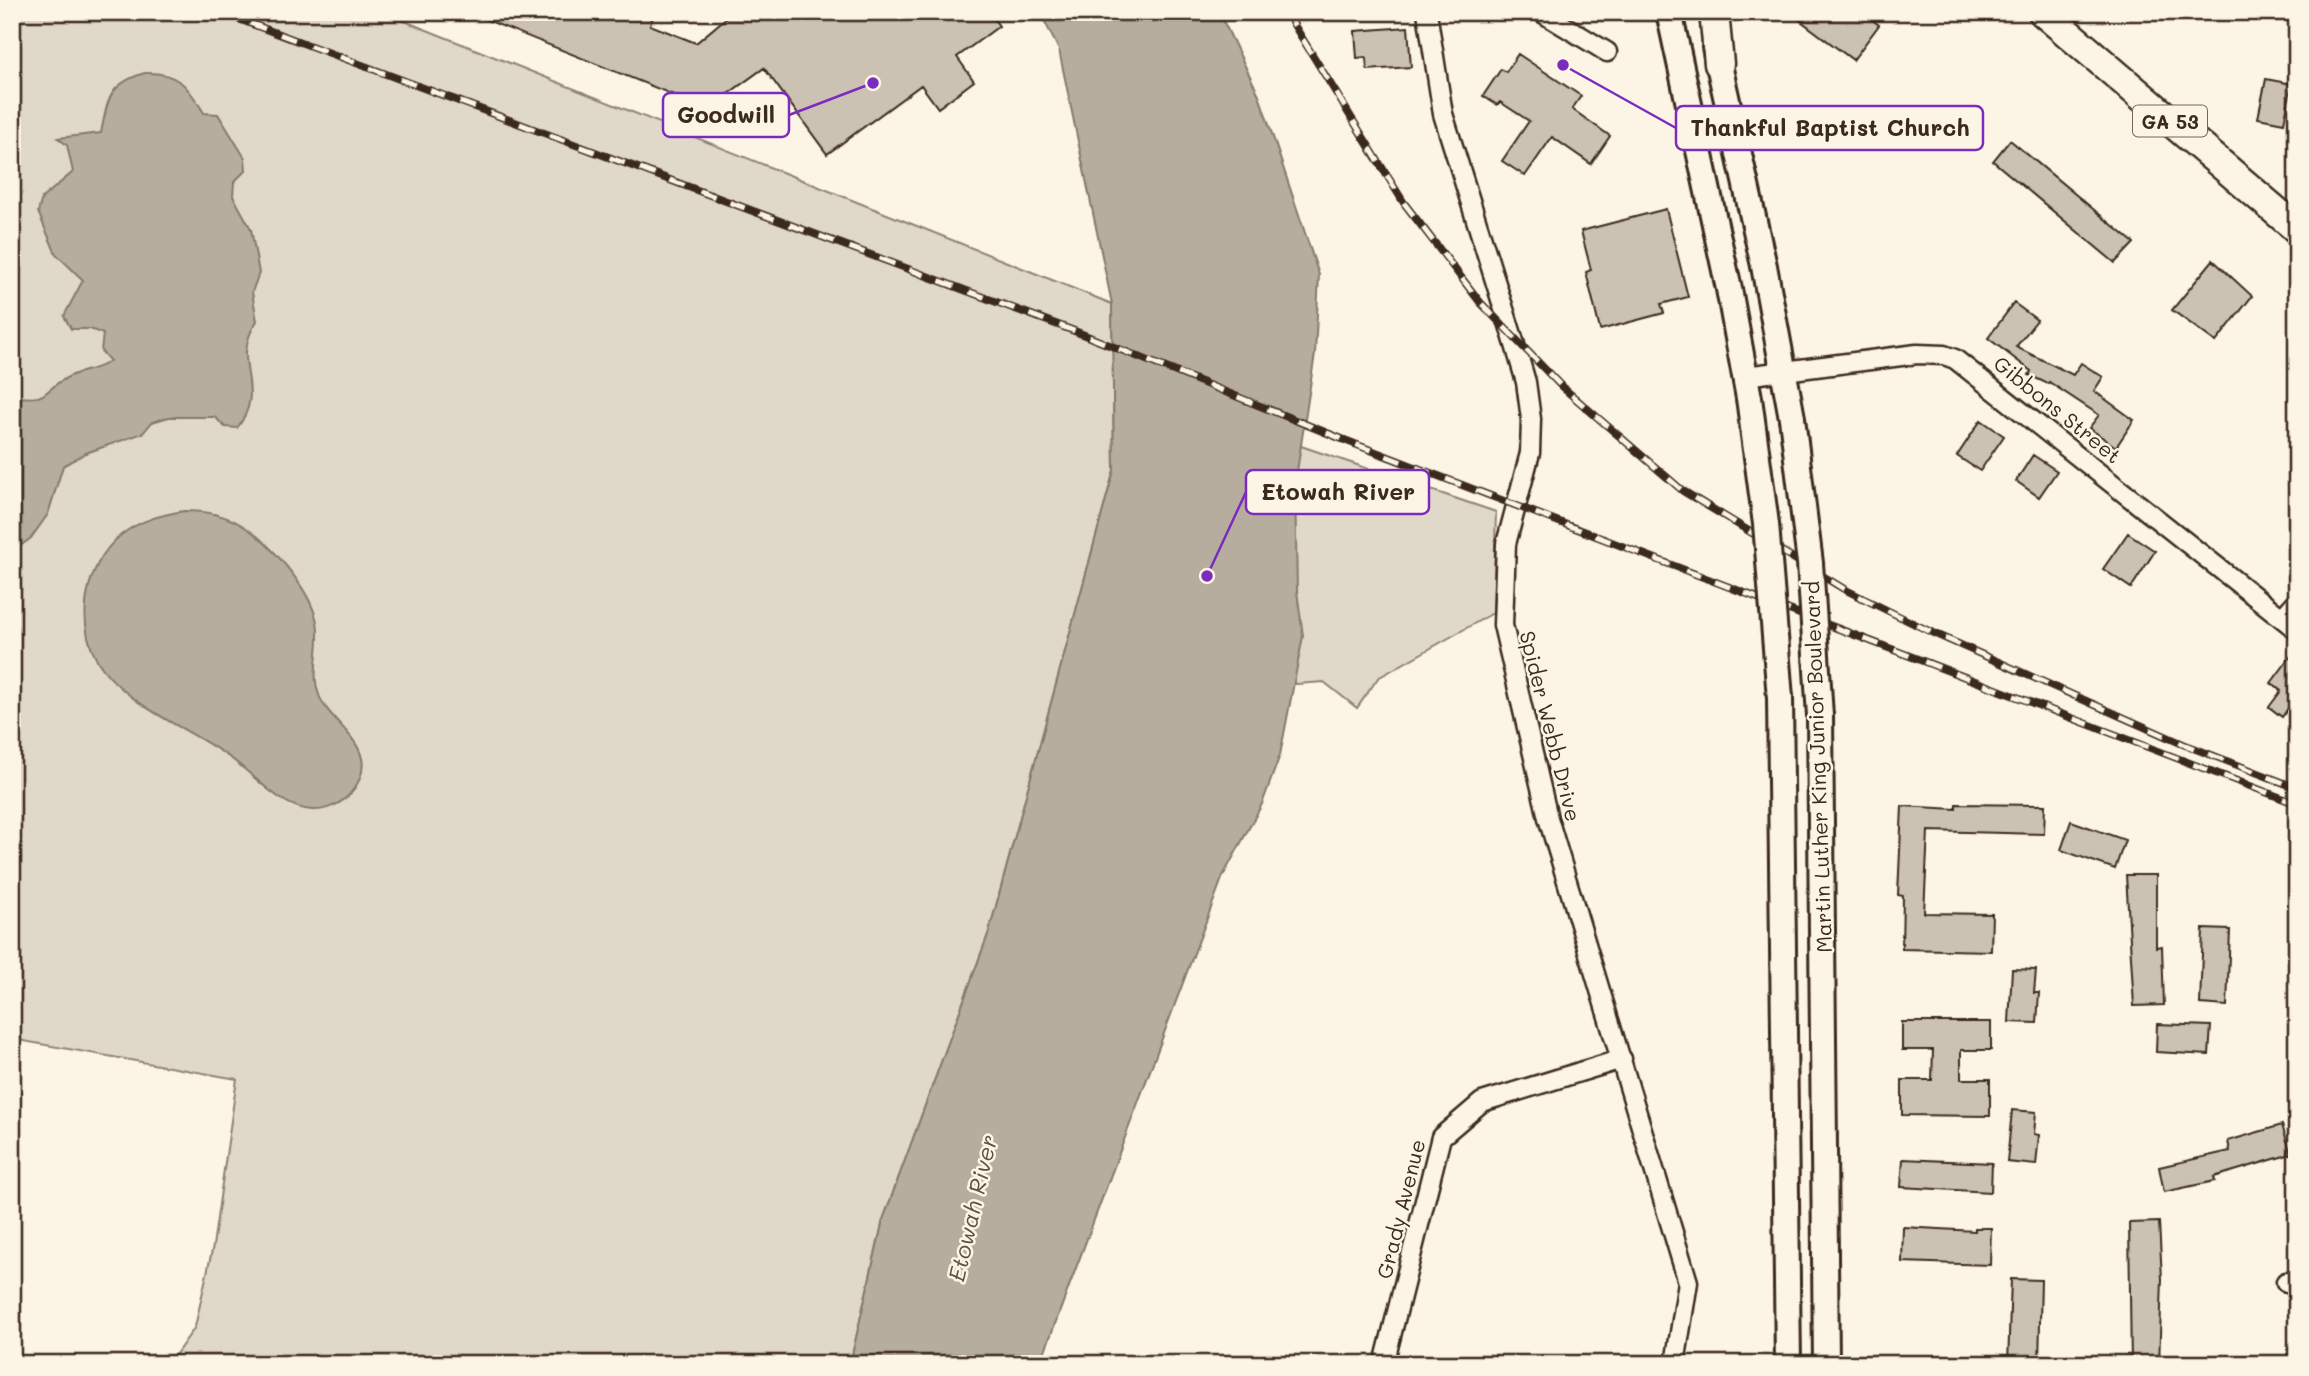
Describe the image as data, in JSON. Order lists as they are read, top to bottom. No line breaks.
{"streets":{"main road":["GA 53","Martin Luther King Junior Boulevard"],"street":["Gibbons Street","Spider Webb Drive","Grady Avenue"]},"crossings":[["Gibbons Street","Martin Luther King Junior Boulevard"],["Spider Webb Drive","Grady Avenue"]],"water":["Etowah River"],"places":["Thankful Baptist Church","Goodwill","Etowah River"]}
